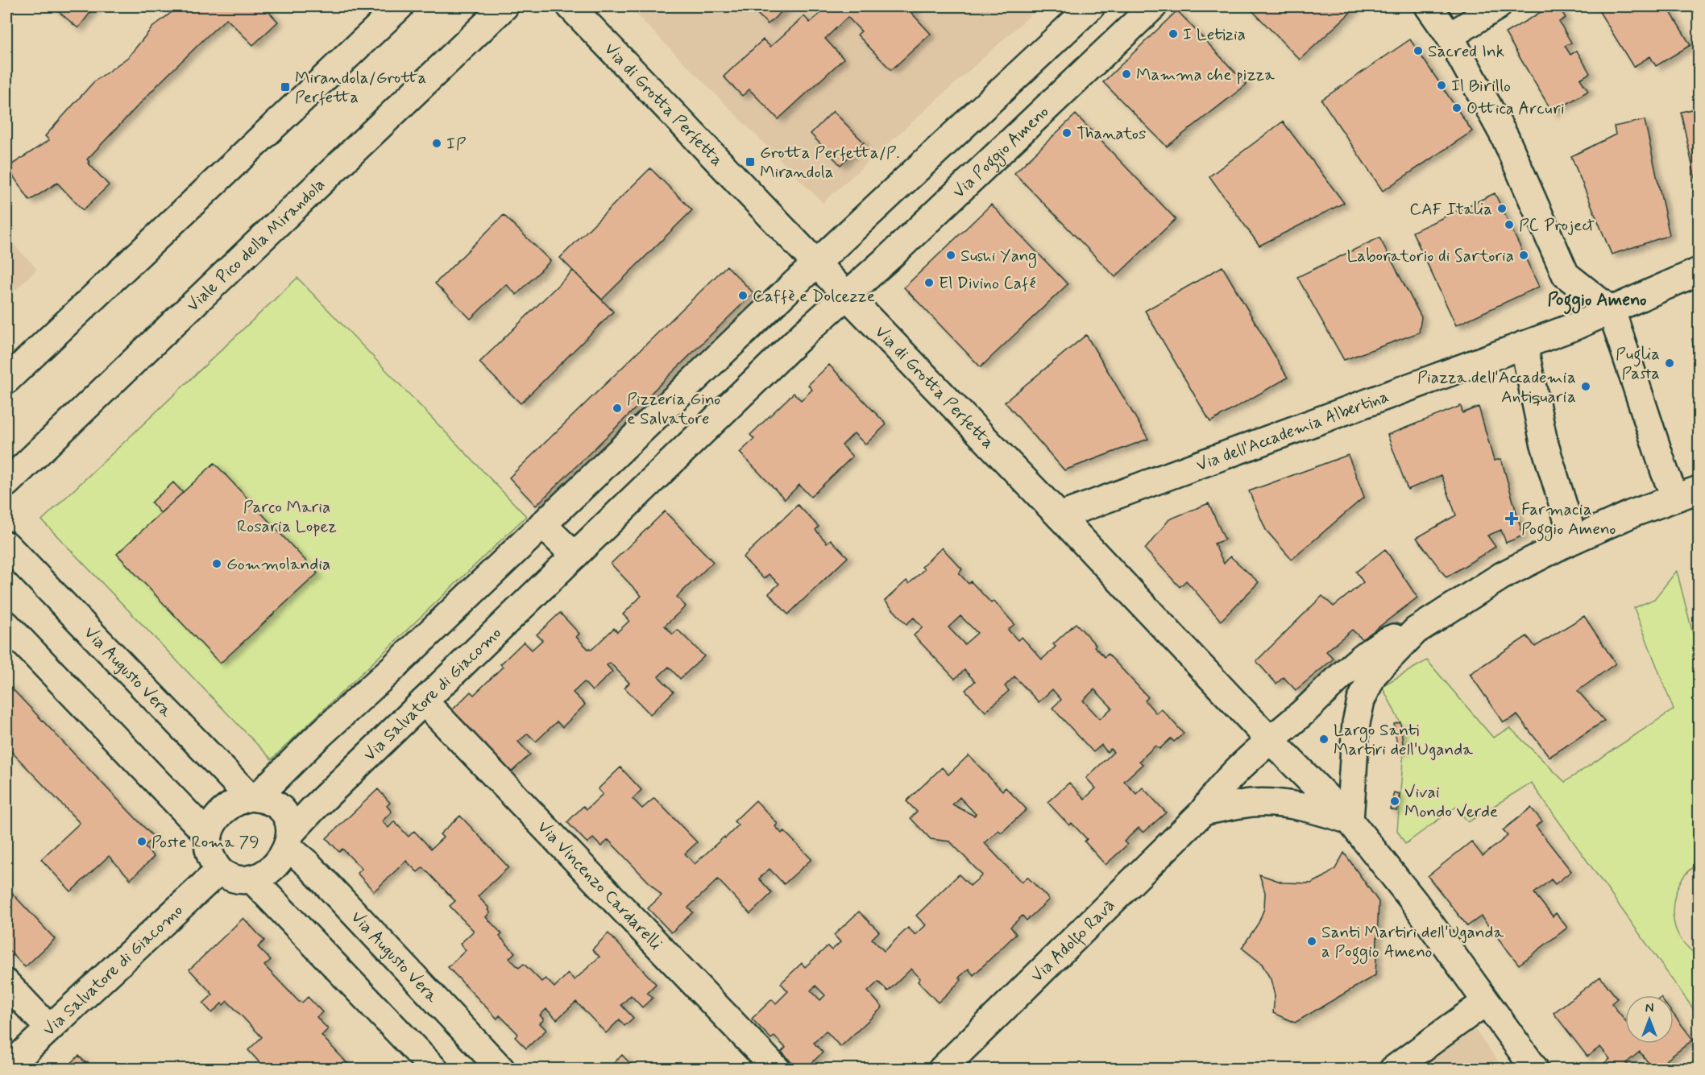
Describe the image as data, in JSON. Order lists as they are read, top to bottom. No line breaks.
{"streets":{"street":["Via di Grotta Perfetta","Via Poggio Ameno","Viale Pico della Mirandola","Via dell'Accademia Albertina","Via Augusto Vera","Via Salvatore di Giacomo","Via Vincenzo Cardarelli","Via Adolfo Ravà"]},"crossings":[["Via di Grotta Perfetta","Via Poggio Ameno"],["Via di Grotta Perfetta","Via dell'Accademia Albertina"],["Via di Grotta Perfetta","Via Salvatore di Giacomo"],["Via Poggio Ameno","Via Salvatore di Giacomo"],["Via Augusto Vera","Via Salvatore di Giacomo"],["Via Salvatore di Giacomo","Via Vincenzo Cardarelli"]],"districts":["Poggio Ameno"],"parks":["Parco Maria Rosaria Lopez"],"places":{"other":["I Letizia","Sacred Ink","Mamma che pizza","Il Birillo","Ottica Arcuri","Thanatos","IP","CAF Italia","PC Project","Sushi Yang","Laboratorio di Sartoria","El Divino Café","Caffè e Dolcezze","Puglia Pasta","Piazza dell'Accademia Antiquaria","Pizzeria Gino e Salvatore","Gommolandia","Largo Santi Martiri dell'Uganda","Vivai Mondo Verde","Poste Roma 79","Santi Martiri dell'Uganda a Poggio Ameno"],"transit":["Mirandola/Grotta Perfetta","Grotta Perfetta/P. Mirandola"],"health":["Farmacia Poggio Ameno"]},"north":"top"}
